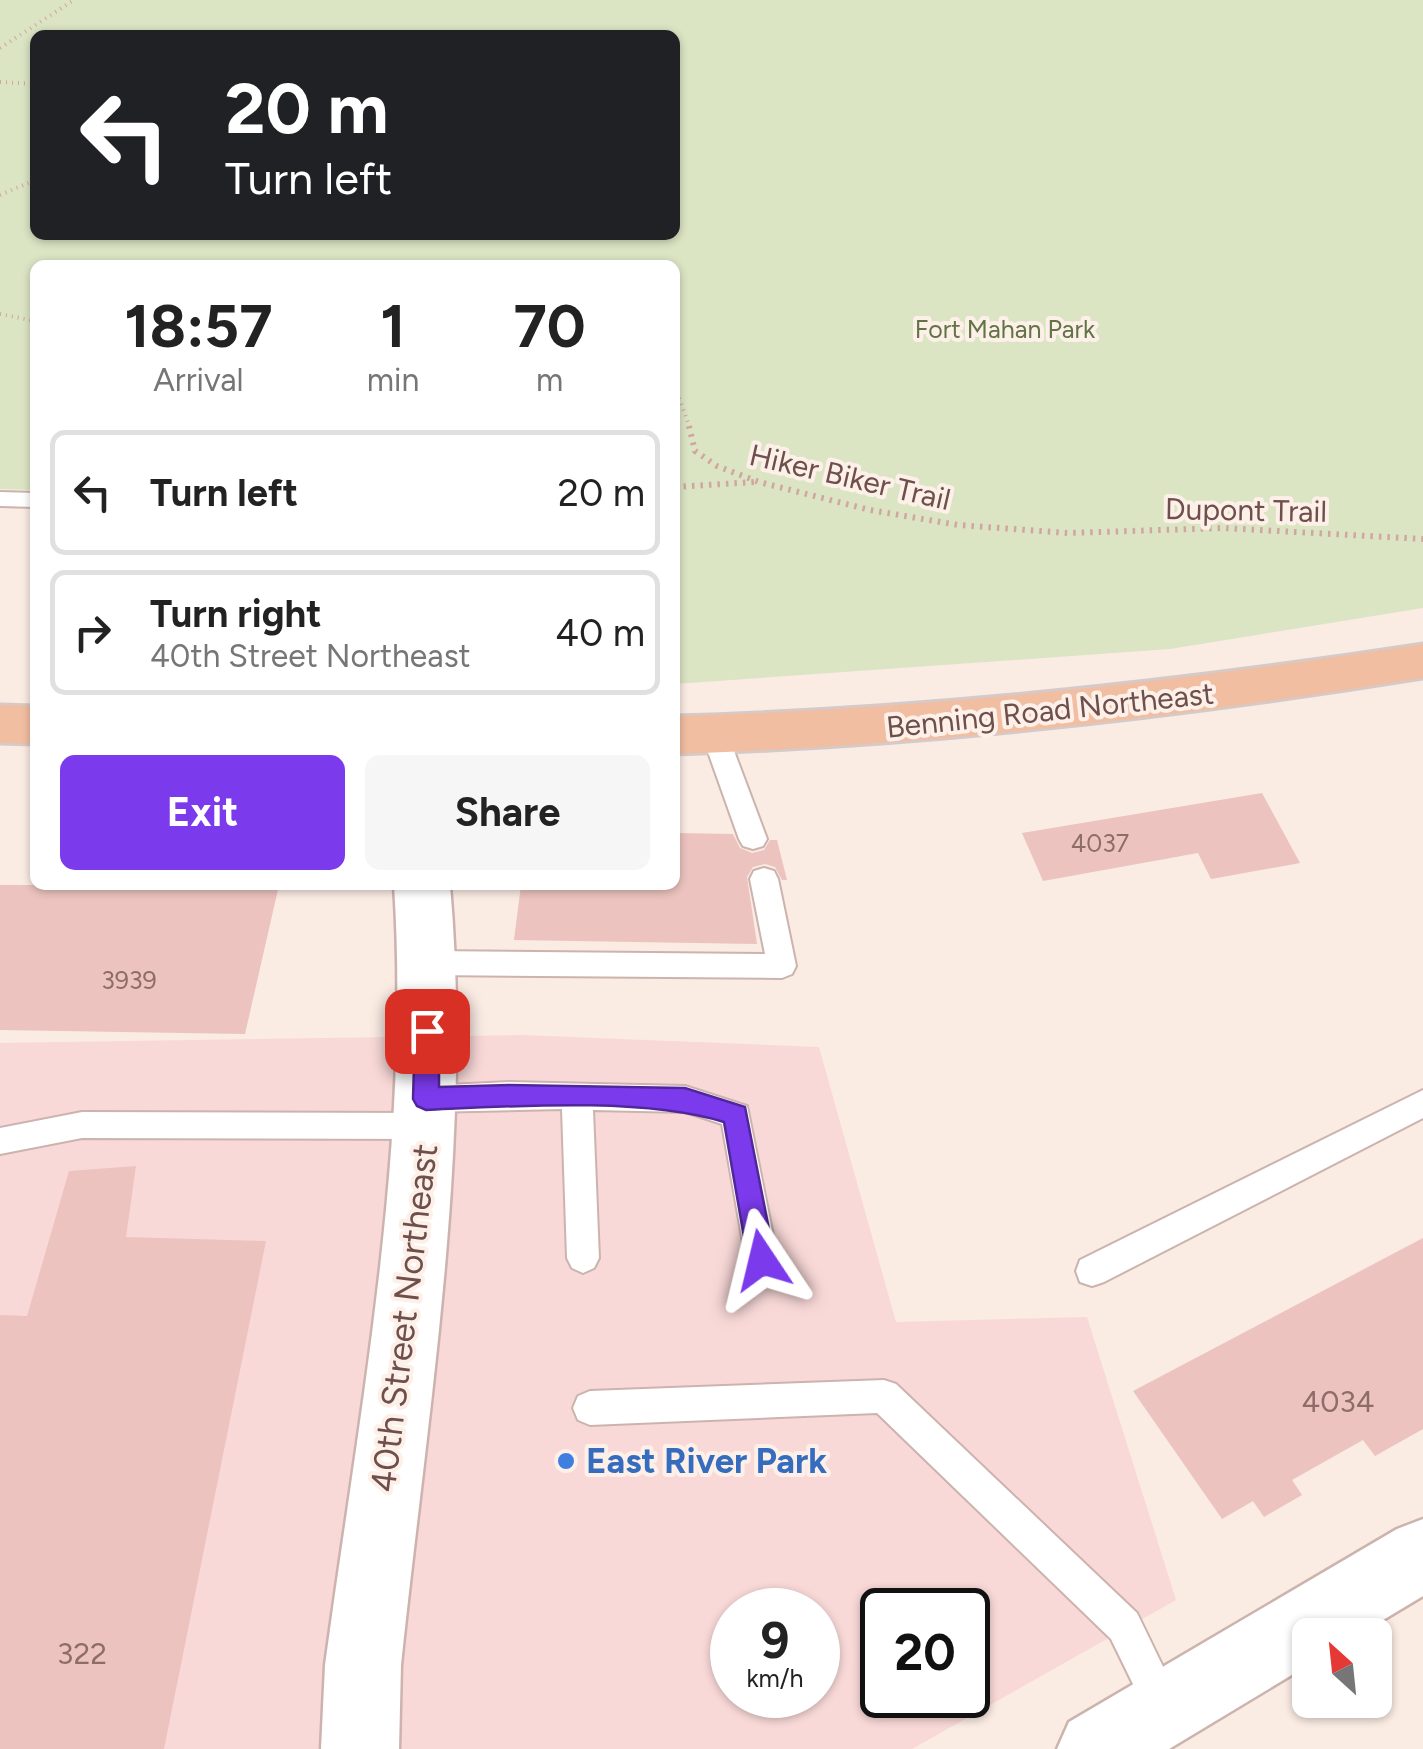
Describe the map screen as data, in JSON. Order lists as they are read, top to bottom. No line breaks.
{"streets":{"main road":["Benning Road Northeast"],"street":["40th Street Northeast"],"path":["Hiker Biker Trail","Dupont Trail"]},"crossings":[["Hiker Biker Trail","Dupont Trail"]],"parks":["Fort Mahan Park"],"places":["East River Park"],"house_numbers":["4037","3939","4034","322"],"north":"top left","page":{"turn":["20 m","Turn left"],"eta":["18:57","Arrival","1","min","70","m"],"list":[{"name":"Turn left","value":"20 m"},{"name":"Turn right","note":"40th Street Northeast","value":"40 m"}],"buttons":["Exit","Share"],"speed":"9 km/h","limit":"20"}}
